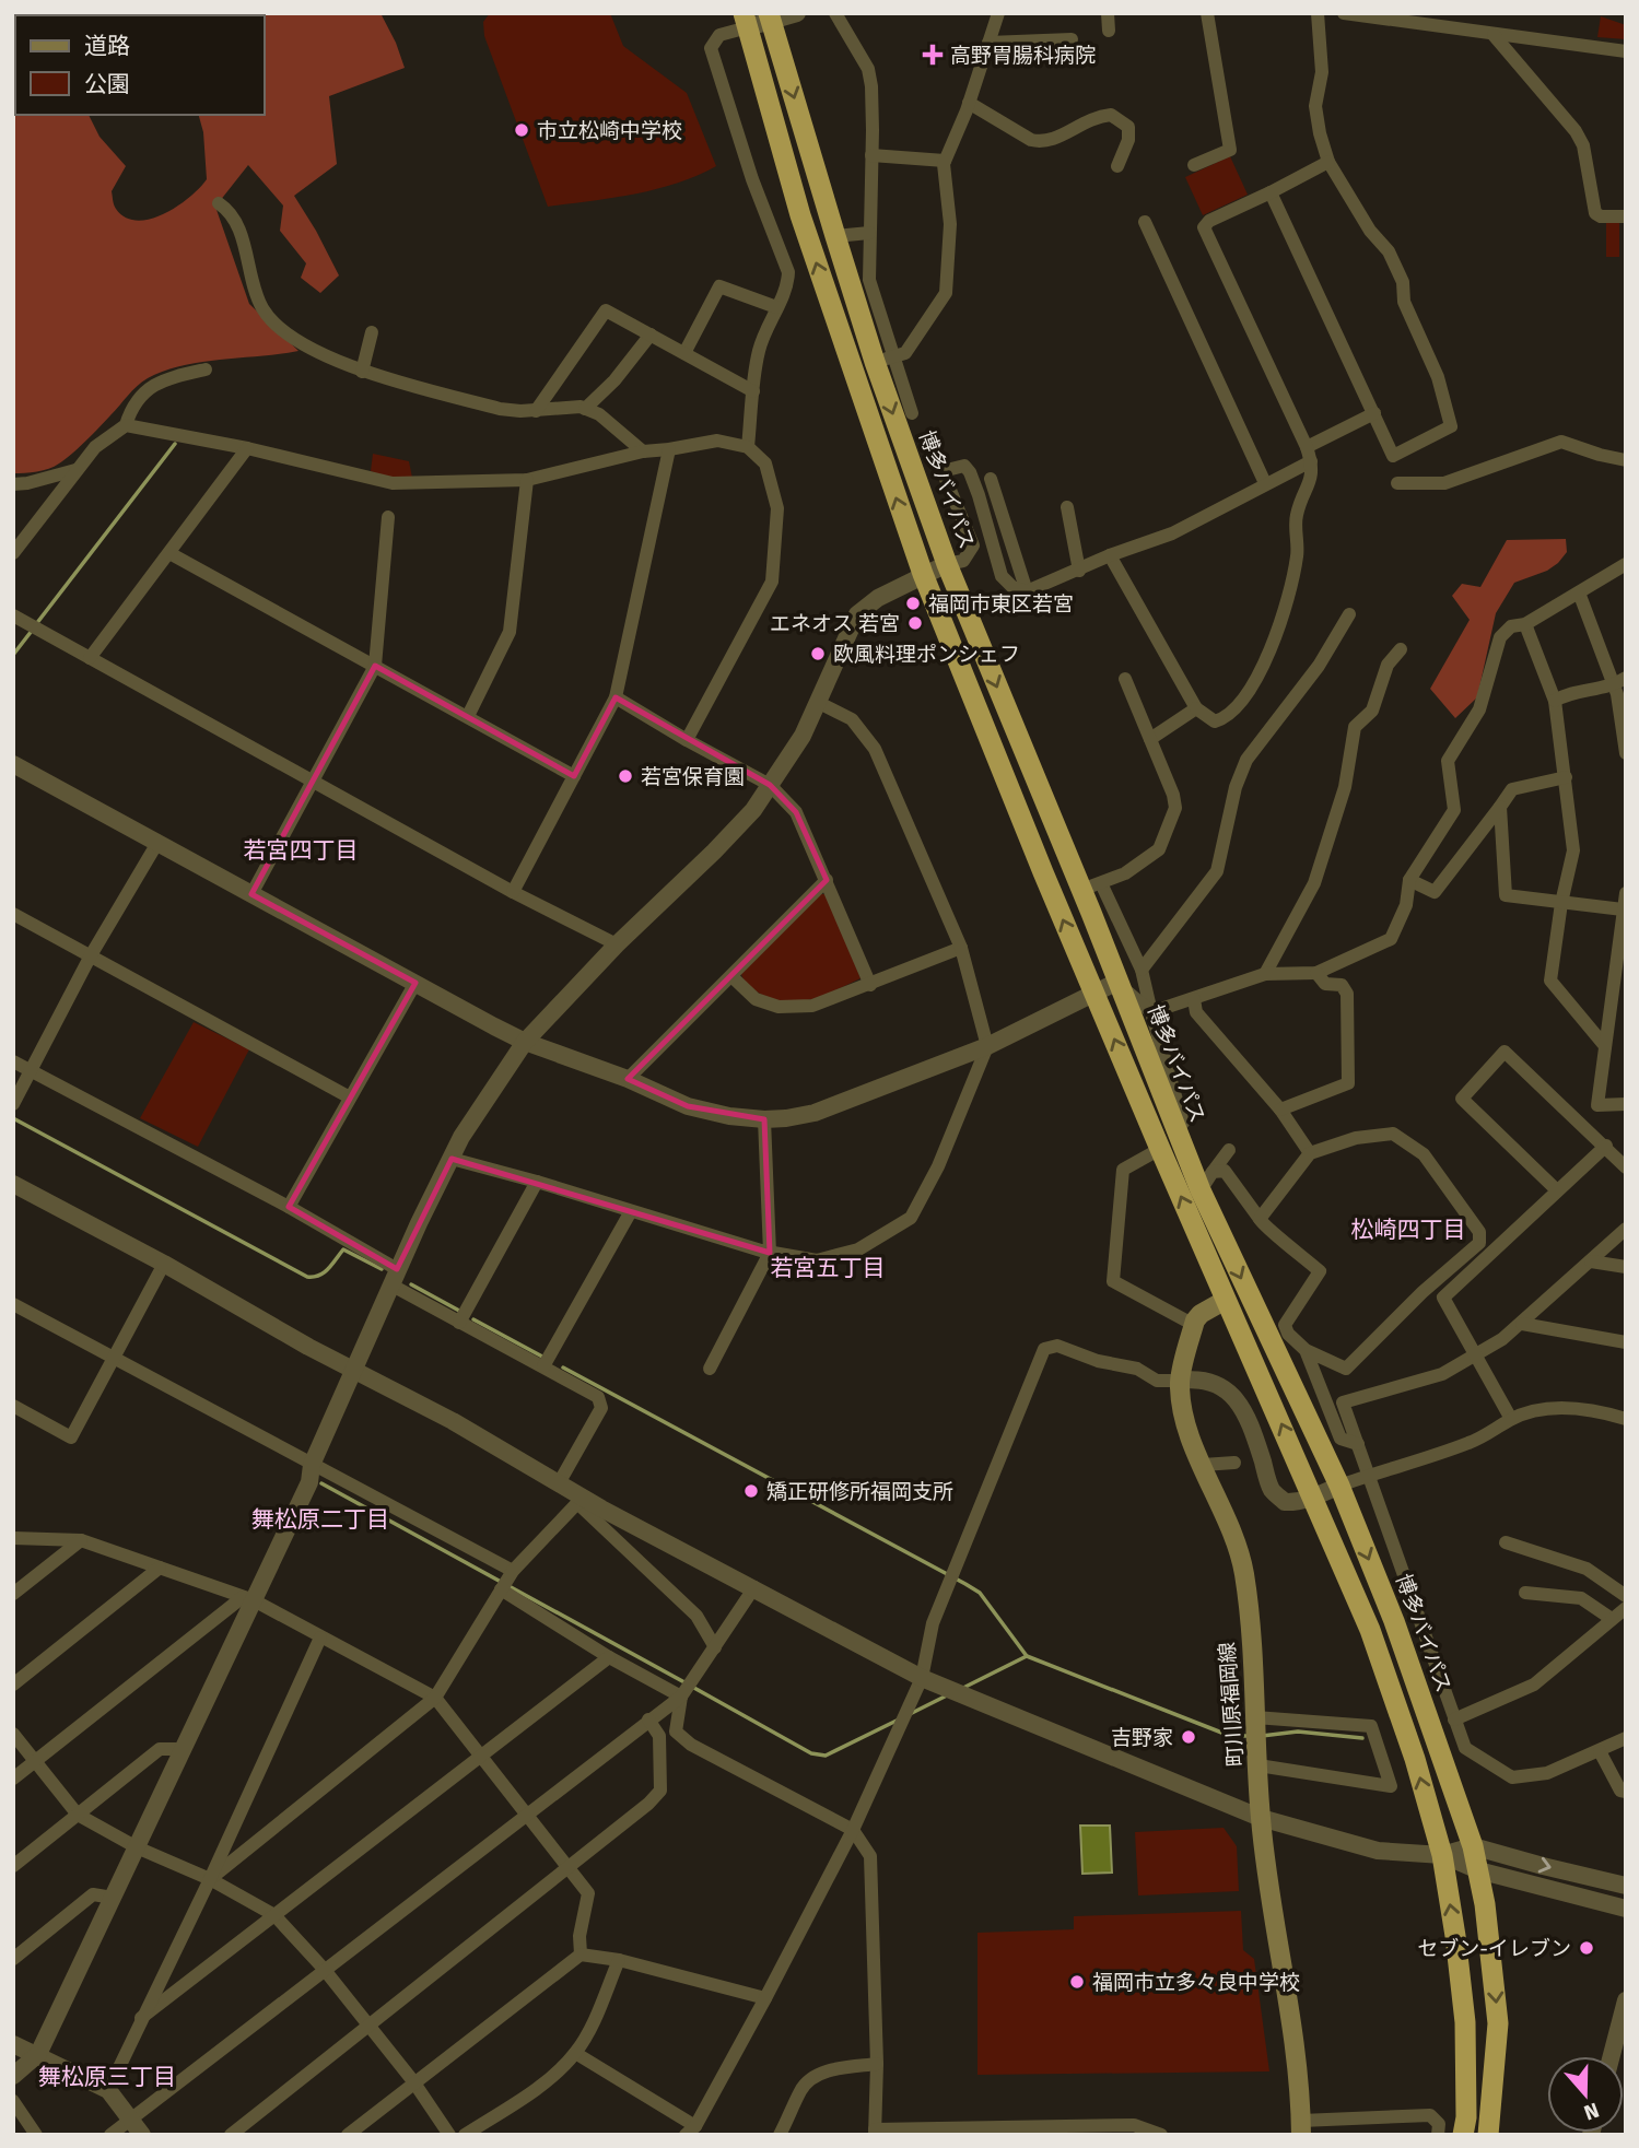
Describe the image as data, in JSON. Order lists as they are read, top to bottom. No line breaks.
{"streets":{"highway":["博多バイパス"],"main road":["町川原福岡線"]},"districts":["若宮四丁目","松崎四丁目","若宮五丁目","舞松原二丁目","舞松原三丁目"],"places":{"health":["高野胃腸科病院"],"other":["市立松崎中学校","福岡市東区若宮","エネオス 若宮","欧風料理ポンシェフ","若宮保育園","矯正研修所福岡支所","吉野家","セブン-イレブン","福岡市立多々良中学校"]},"legend":["道路","公園"],"north":"bottom"}
